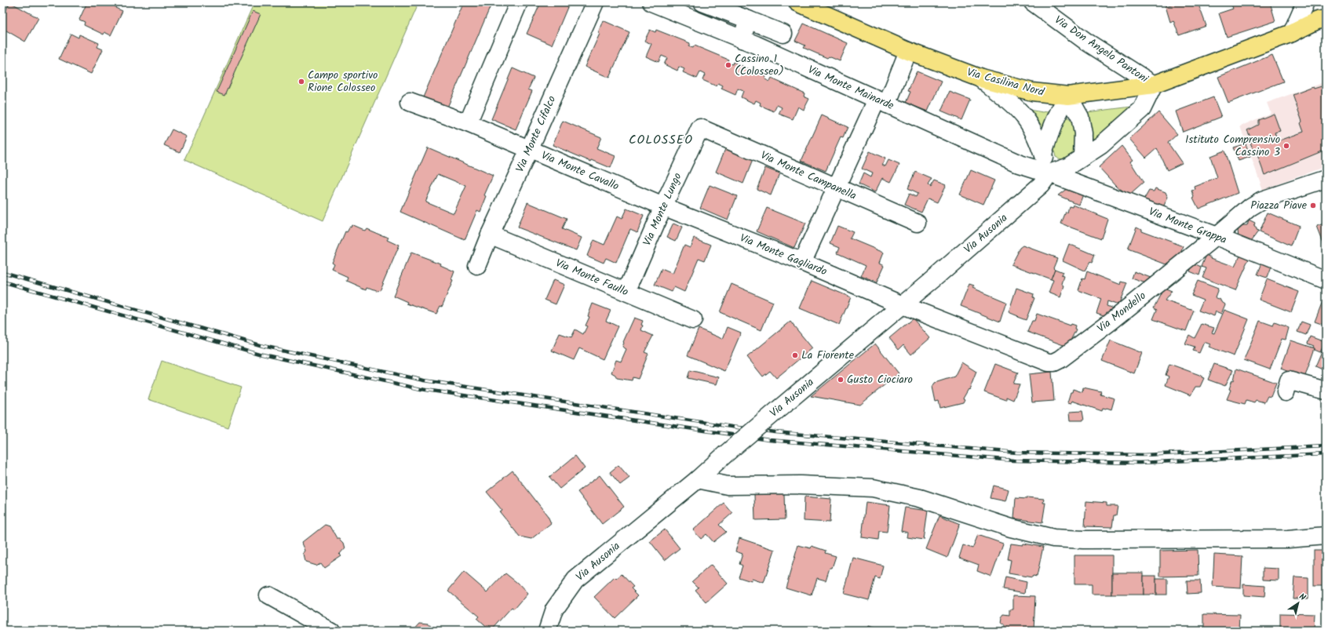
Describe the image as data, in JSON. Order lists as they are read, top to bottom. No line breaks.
{"streets":{"main road":["Via Casilina Nord"],"street":["Via Don Angelo Pantoni","Via Monte Mainarde","Via Monte Cifalco","Via Monte Cavallo","Via Monte Campanella","Via Monte Lungo","Via Monte Grappa","Via Ausonia","Via Monte Gagliardo","Via Monte Faullo","Via Mondello"]},"crossings":[["Via Don Angelo Pantoni","Via Casilina Nord"],["Via Monte Mainarde","Via Monte Grappa"],["Via Monte Mainarde","Via Ausonia"],["Via Monte Cifalco","Via Monte Cavallo"],["Via Monte Cifalco","Via Monte Faullo"],["Via Monte Cavallo","Via Monte Lungo"],["Via Monte Cavallo","Via Monte Gagliardo"],["Via Monte Campanella","Via Monte Lungo"],["Via Monte Lungo","Via Monte Gagliardo"],["Via Monte Lungo","Via Monte Faullo"],["Via Monte Grappa","Via Ausonia"],["Via Monte Grappa","Via Mondello"],["Via Ausonia","Via Monte Gagliardo"],["Via Ausonia","Via Mondello"],["Via Monte Gagliardo","Via Mondello"]],"districts":["COLOSSEO"],"places":["Cassino 1 (Colosseo)","Campo sportivo Rione Colosseo","Istituto Comprensivo Cassino 3","Piazza Piave","La Fiorente","Gusto Ciociaro"],"north":"top right"}
